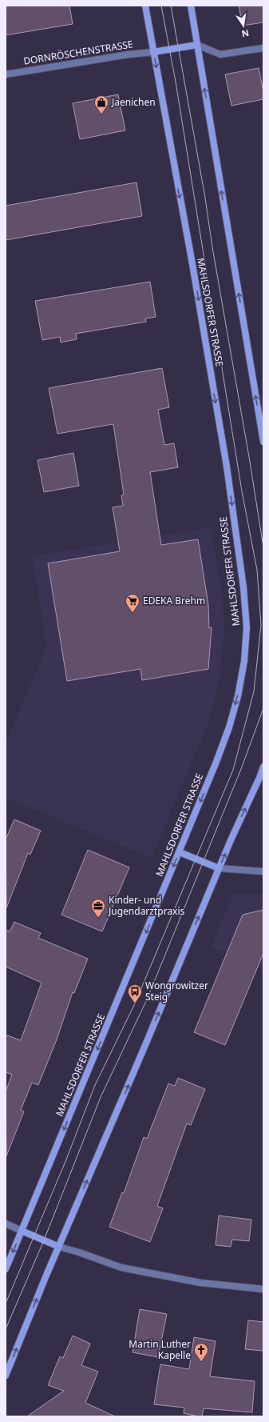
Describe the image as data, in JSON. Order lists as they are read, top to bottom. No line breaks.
{"streets":{"main road":["MAHLSDORFER STRASSE"],"street":["DORNRÖSCHENSTRASSE"]},"crossings":[["DORNRÖSCHENSTRASSE","MAHLSDORFER STRASSE"]],"places":{"shop":["Jaenichen"],"supermarket":["EDEKA Brehm"],"office":["Kinder- und Jugendarztpraxis"],"bus stop":["Wongrowitzer Steig"],"church":["Martin Luther Kapelle"]},"north":"bottom"}
